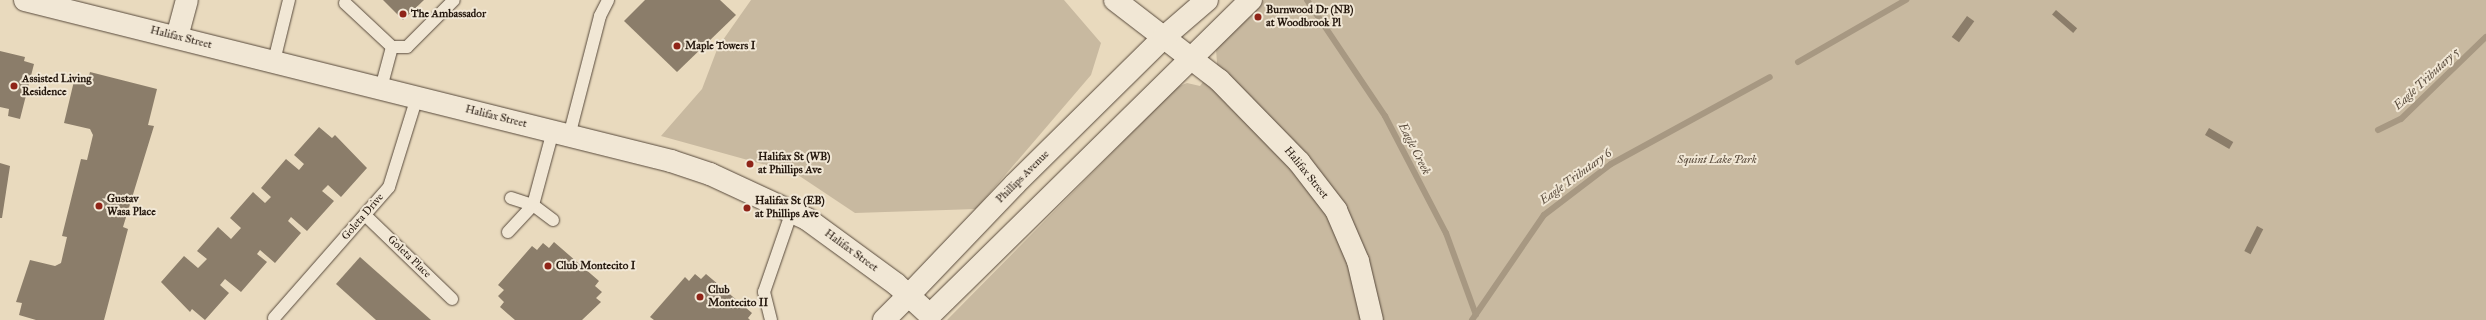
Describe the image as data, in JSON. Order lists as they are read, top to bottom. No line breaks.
{"streets":{"street":["Halifax Street","Phillips Avenue"],"lane":["Goleta Drive","Goleta Place"]},"crossings":[["Halifax Street","Phillips Avenue"],["Halifax Street","Goleta Drive"],["Goleta Drive","Goleta Place"]],"water":["Eagle Tributary 5","Eagle Creek","Eagle Tributary 6"],"parks":["Squint Lake Park"],"places":["The Ambassador","Burnwood Dr (NB) at Woodbrook Pl","Maple Towers I","Assisted Living Residence","Halifax St (WB) at Phillips Ave","Gustav Wasa Place","Halifax St (EB) at Phillips Ave","Club Montecito I","Club Montecito II"]}
